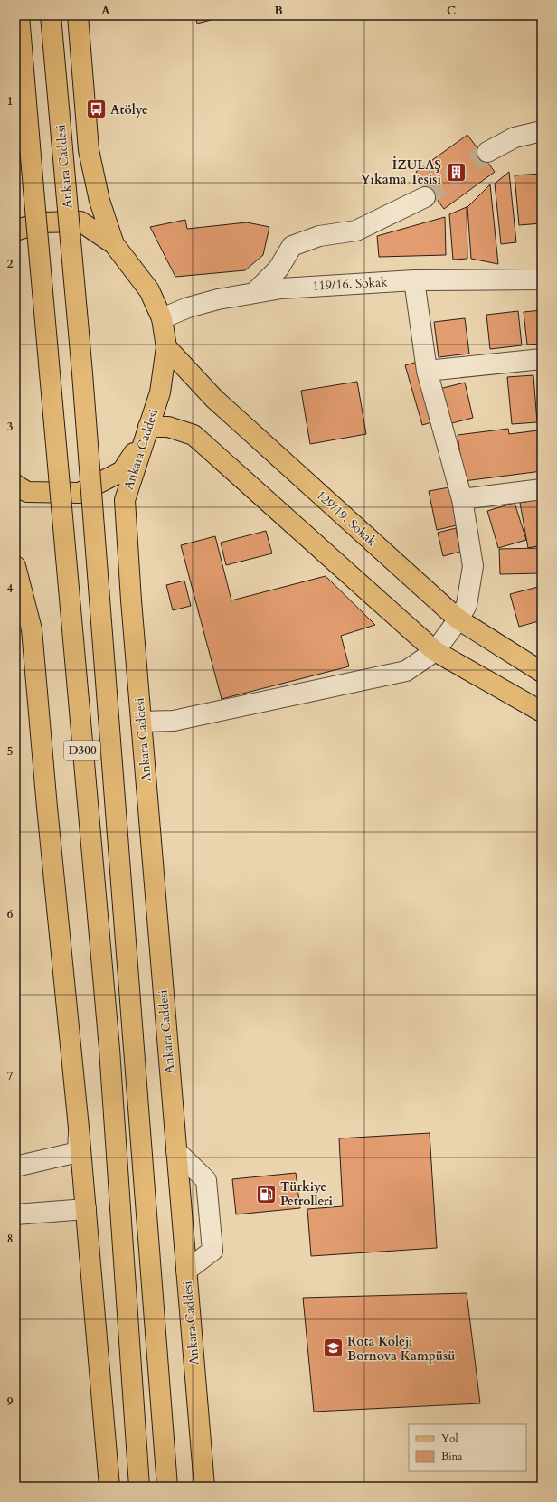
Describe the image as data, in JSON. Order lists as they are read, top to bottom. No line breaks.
{"streets":{"main road":["Ankara Caddesi","129/19. Sokak","D300"],"street":["119/16. Sokak"]},"crossings":[["Ankara Caddesi","119/16. Sokak"],["Ankara Caddesi","129/19. Sokak"]],"places":{"bus stop":["Atölye"],"building":["İZULAŞ Yıkama Tesisi"],"fuel station":["Türkiye Petrolleri"],"school or university":["Rota Koleji Bornova Kampüsü"]},"legend":["Yol","Bina"],"grid":{"columns":["A","B","C"],"rows":["1","2","3","4","5","6","7","8","9"]}}
